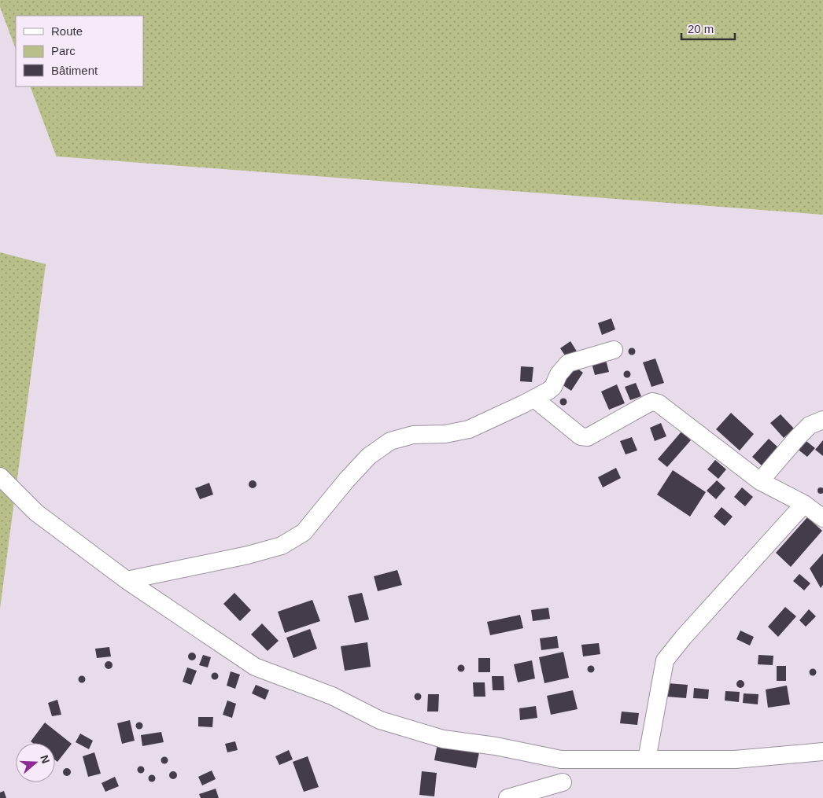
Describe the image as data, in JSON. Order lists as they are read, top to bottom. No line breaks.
{"legend":["Route","Parc","Bâtiment"],"scale_bar":"20 m","north":"right"}
